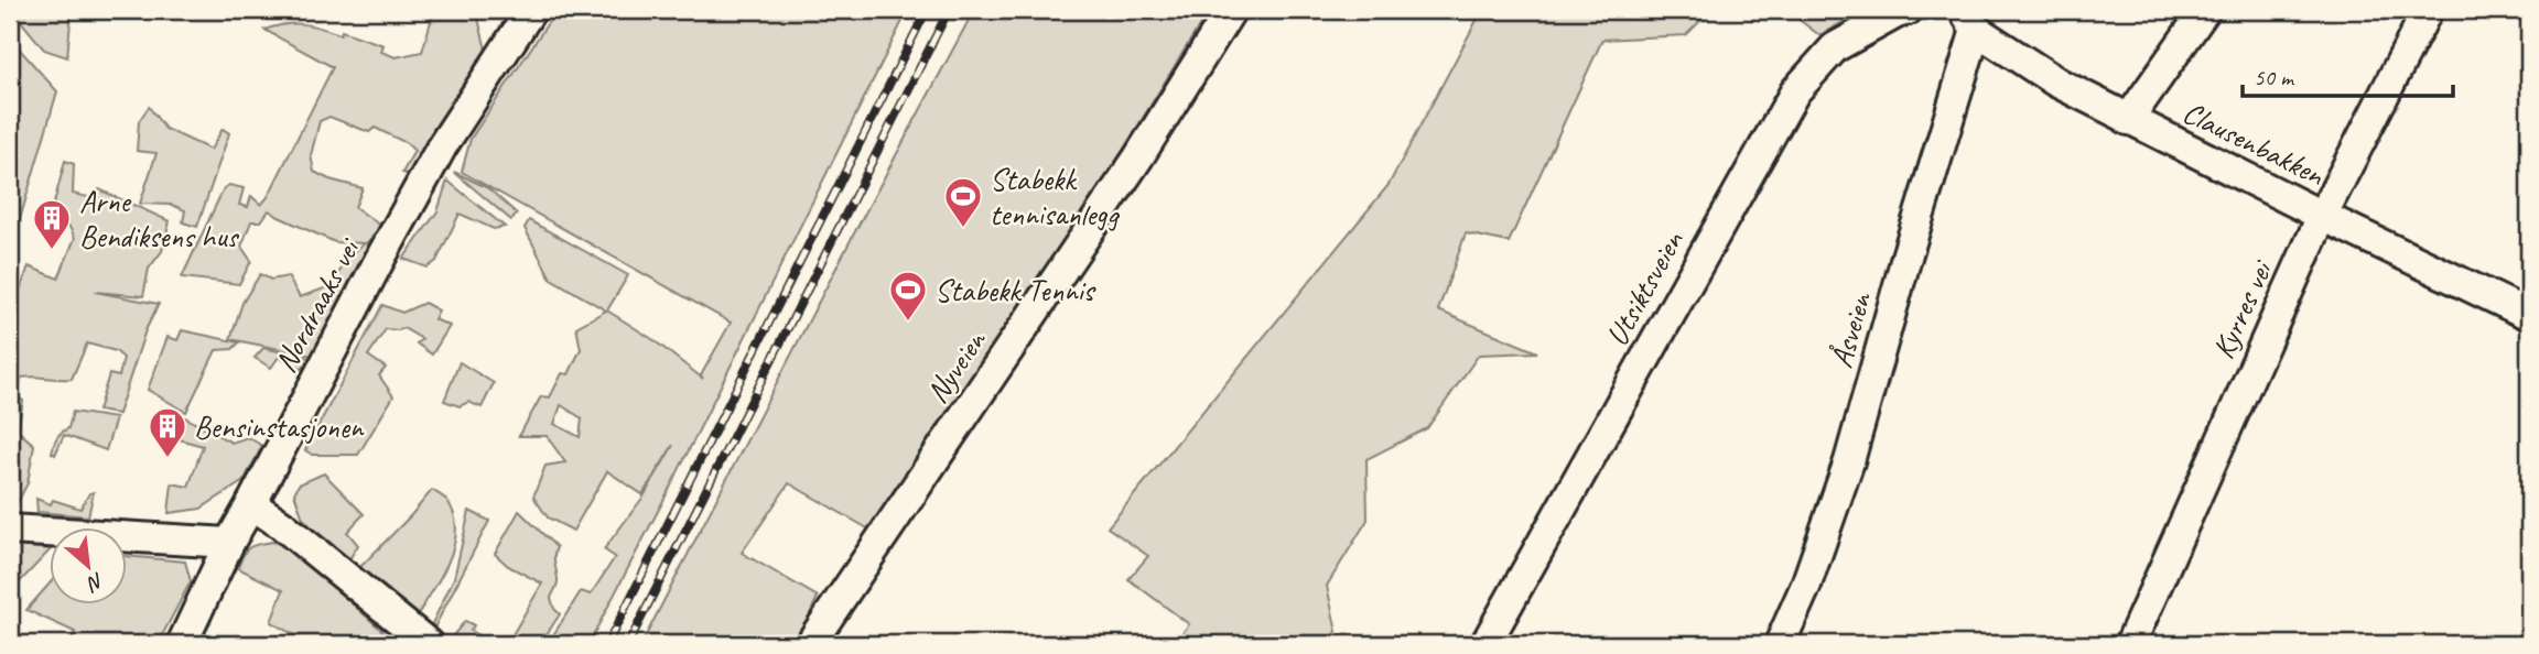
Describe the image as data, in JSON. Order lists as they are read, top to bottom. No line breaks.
{"streets":{"street":["Clausenbakken","Utsiktsveien","Nordraaks vei","Kyrres vei","Åsveien","Nyveien"]},"crossings":[["Clausenbakken","Kyrres vei"],["Clausenbakken","Åsveien"]],"places":{"sports":["Stabekk tennisanlegg","Stabekk Tennis"],"building":["Arne Bendiksens hus","Bensinstasjonen"]},"scale_bar":"50 m","north":"bottom right"}
